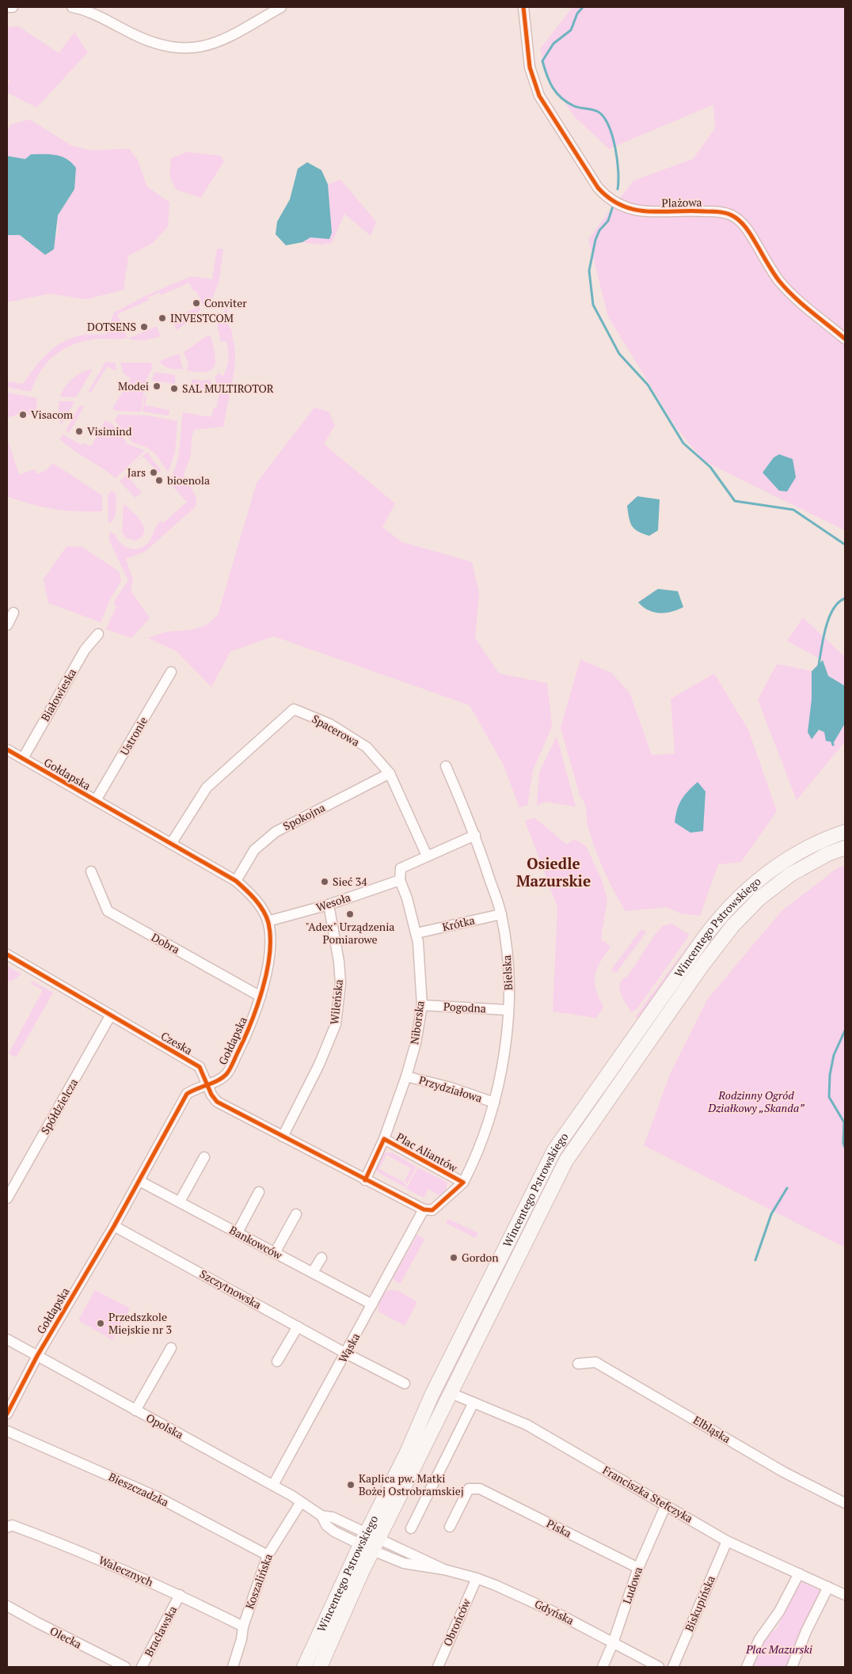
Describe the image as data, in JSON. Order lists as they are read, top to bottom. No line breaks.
{"streets":{"main road":["Wincentego Pstrowskiego"],"street":["Plażowa","Białowieska","Spacerowa","Ustronie","Gołdapska","Spokojna","Wesoła","Krótka","Dobra","Bielska","Wileńska","Pogodna","Niborska","Czeska","Przydziałowa","Spółdzielcza","Plac Aliantów","Bankowców","Szczytnowska","Wąska","Opolska","Elbląska","Bieszczadzka","Franciszka Stefczyka","Piska","Walecznych","Koszalińska","Ludowa","Biskupińska","Gdyńska","Obrońców","Bracławska","Olecka"]},"crossings":[["Białowieska","Gołdapska"],["Spacerowa","Gołdapska"],["Spacerowa","Spokojna"],["Ustronie","Gołdapska"],["Gołdapska","Spokojna"],["Gołdapska","Wesoła"],["Gołdapska","Dobra"],["Gołdapska","Czeska"],["Gołdapska","Bankowców"],["Gołdapska","Szczytnowska"],["Gołdapska","Opolska"],["Wesoła","Wileńska"],["Wesoła","Niborska"],["Krótka","Bielska"],["Krótka","Niborska"],["Wincentego Pstrowskiego","Opolska"],["Wincentego Pstrowskiego","Franciszka Stefczyka"],["Wincentego Pstrowskiego","Gdyńska"],["Bielska","Pogodna"],["Bielska","Przydziałowa"],["Bielska","Plac Aliantów"],["Wileńska","Czeska"],["Pogodna","Niborska"],["Niborska","Przydziałowa"],["Niborska","Plac Aliantów"],["Czeska","Spółdzielcza"],["Czeska","Plac Aliantów"],["Plac Aliantów","Wąska"],["Bankowców","Wąska"],["Szczytnowska","Wąska"],["Wąska","Opolska"],["Opolska","Koszalińska"],["Opolska","Gdyńska"],["Bieszczadzka","Koszalińska"],["Franciszka Stefczyka","Ludowa"],["Franciszka Stefczyka","Biskupińska"],["Piska","Ludowa"],["Walecznych","Koszalińska"],["Walecznych","Bracławska"],["Ludowa","Gdyńska"],["Gdyńska","Obrońców"]],"districts":["Osiedle Mazurskie"],"parks":["Rodzinny Ogród Działkowy „Skanda”","Plac Mazurski"],"places":["Conviter","INVESTCOM","DOTSENS","Modei","SAL MULTIROTOR","Visacom","Visimind","Jars","bioenola","Sieć 34","\"Adex\" Urządzenia Pomiarowe","Gordon","Przedszkole Miejskie nr 3","Kaplica pw. Matki Bożej Ostrobramskiej"]}
